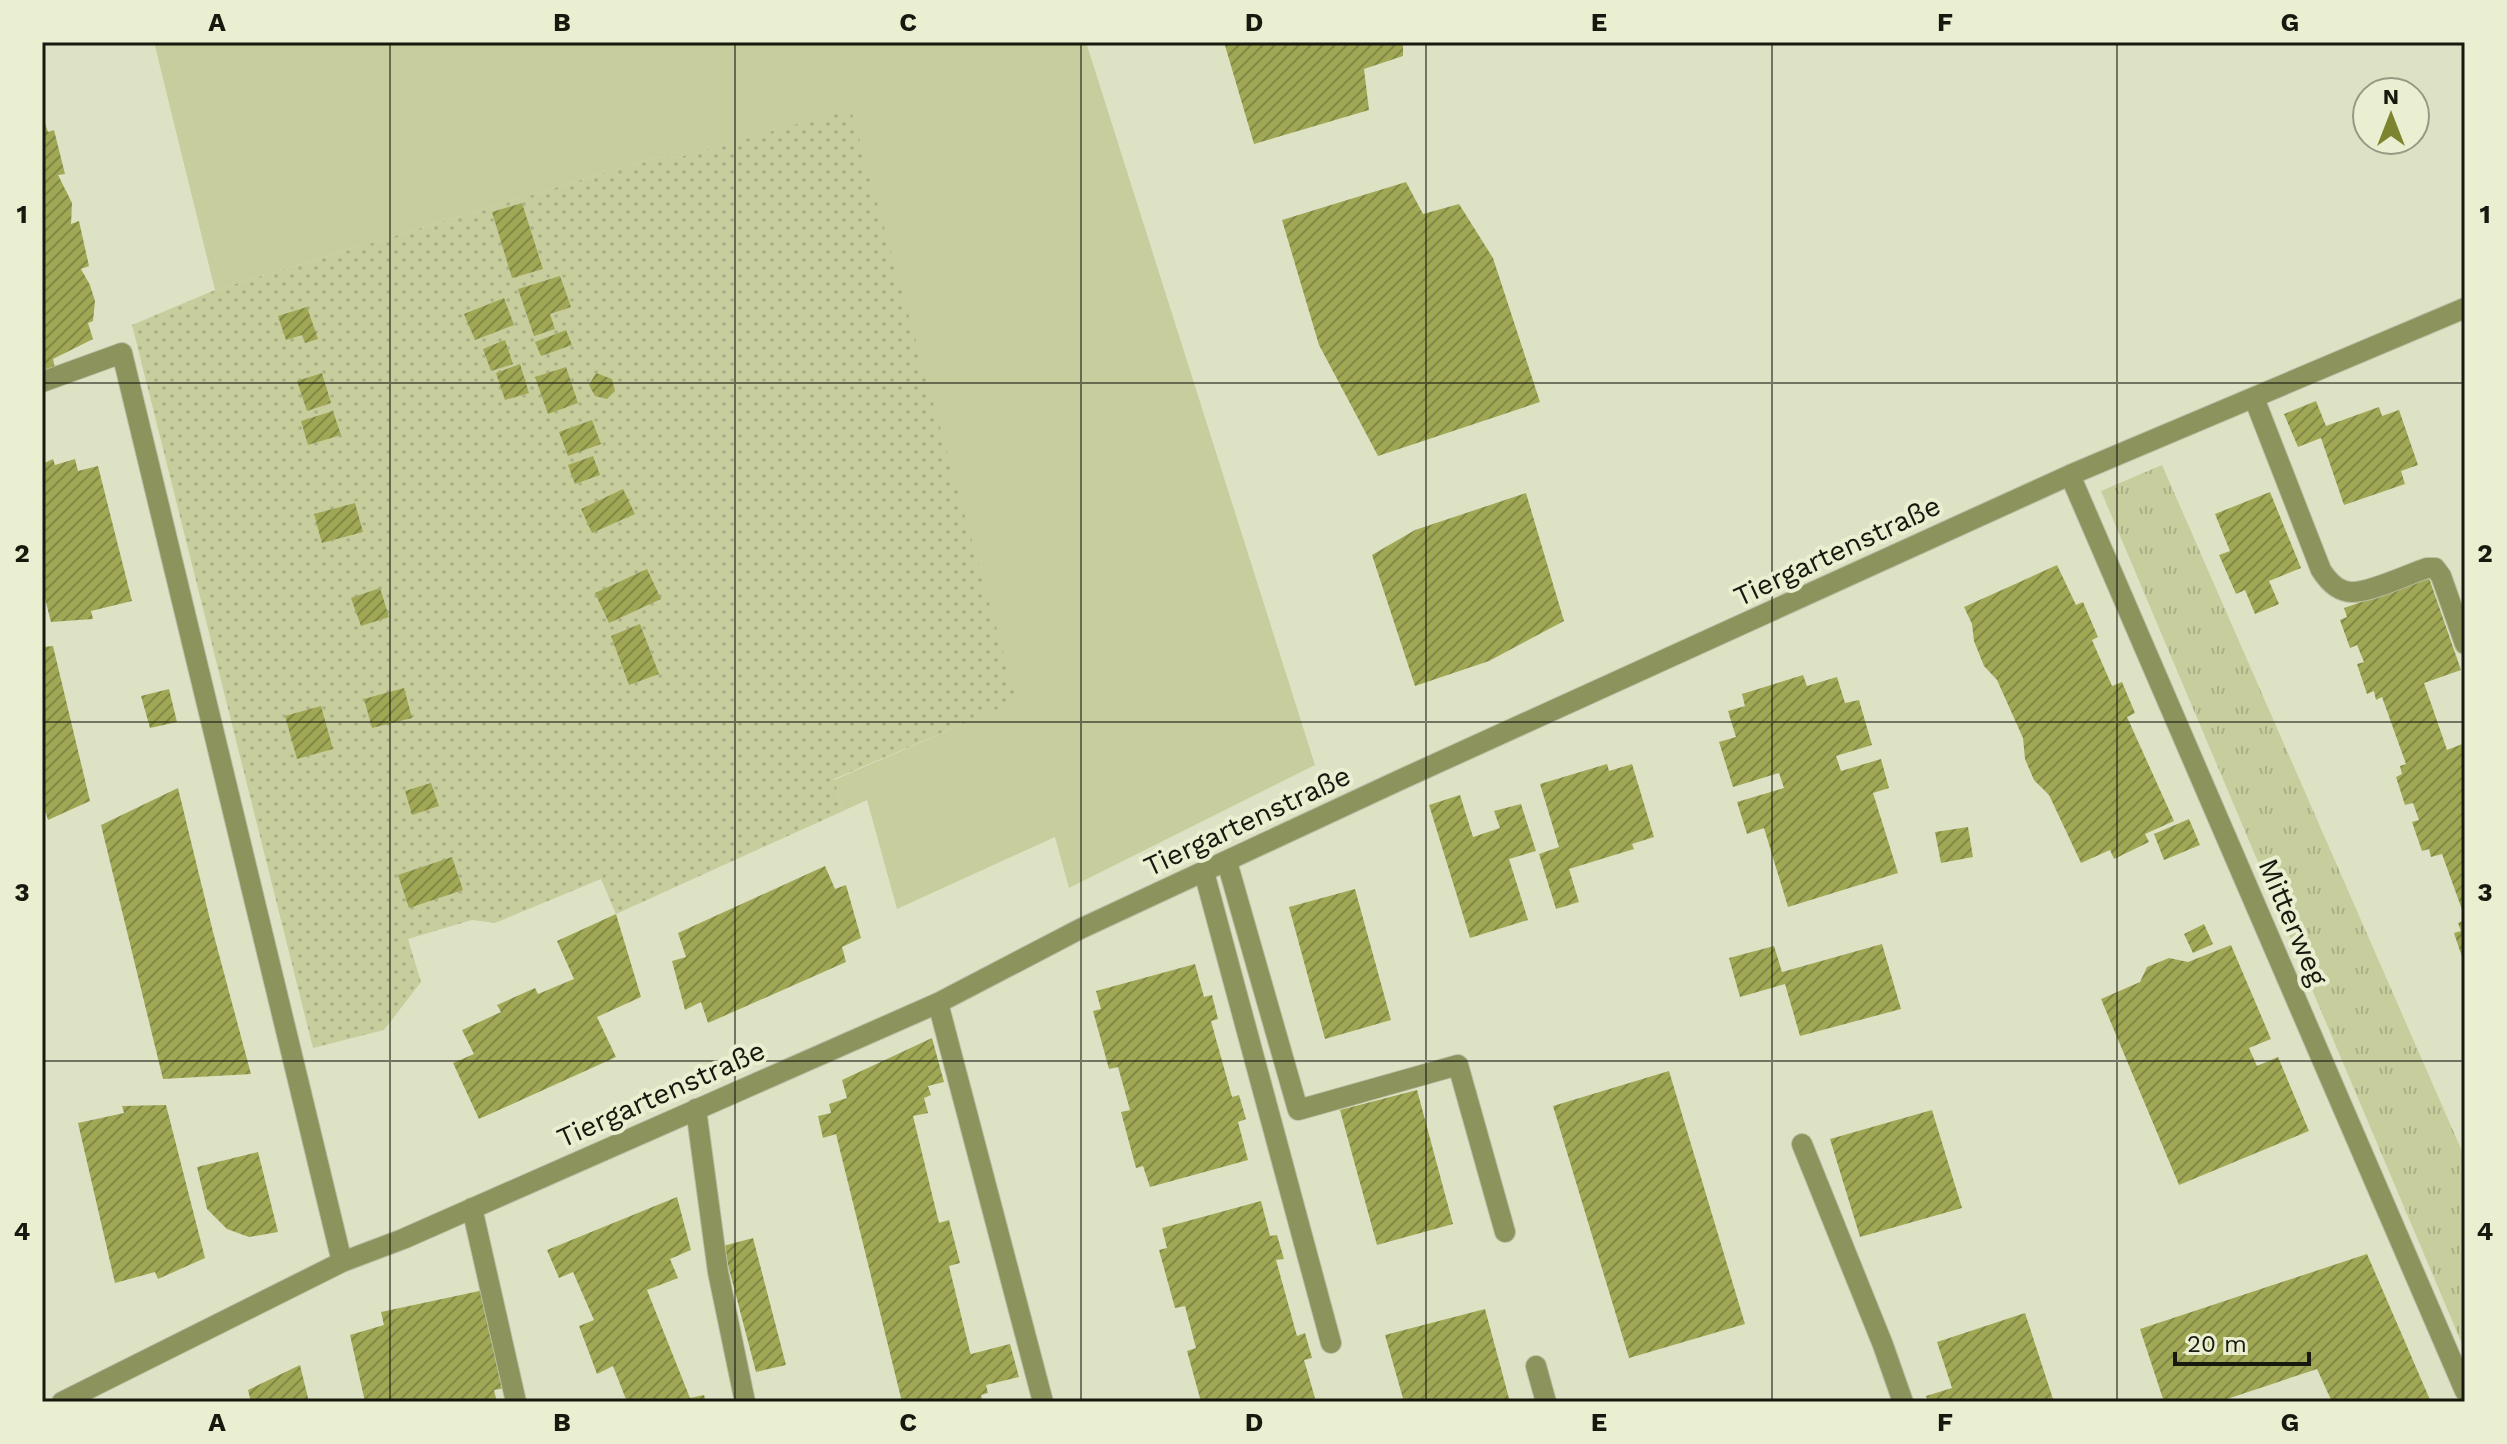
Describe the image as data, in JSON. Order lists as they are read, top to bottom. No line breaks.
{"streets":{"street":["Tiergartenstraße","Mitterweg"]},"crossings":[["Tiergartenstraße","Mitterweg"]],"scale_bar":"20 m","north":"top","grid":{"columns":["A","B","C","D","E","F","G"],"rows":["1","2","3","4"]}}
